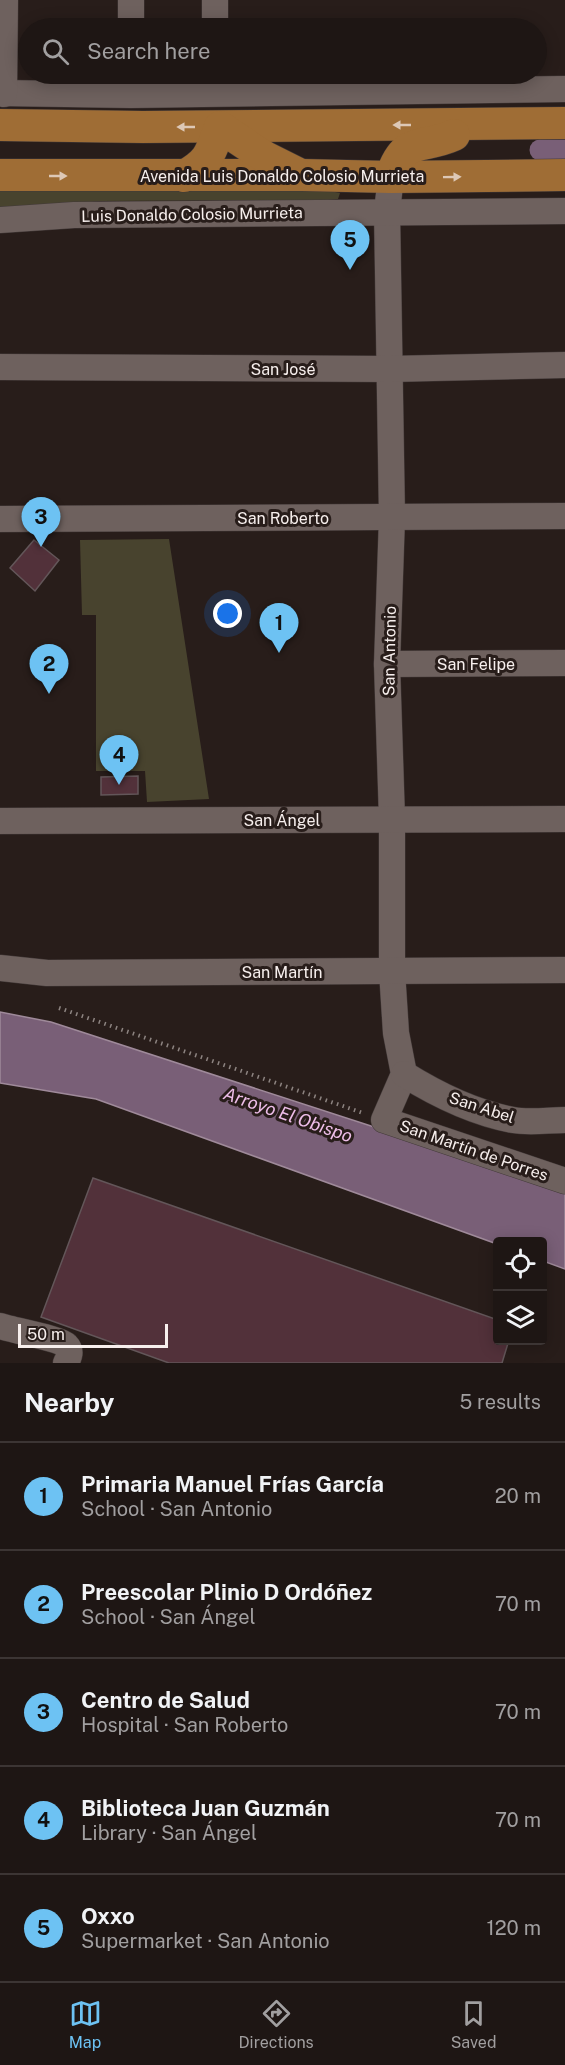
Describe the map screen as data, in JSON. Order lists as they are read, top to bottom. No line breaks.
{"streets":{"main road":["Avenida Luis Donaldo Colosio Murrieta"],"street":["Luis Donaldo Colosio Murrieta","San José","San Roberto","San Antonio","San Felipe","San Ángel","San Martín","San Abel","San Martín de Porres"]},"crossings":[["Avenida Luis Donaldo Colosio Murrieta","San Antonio"],["Luis Donaldo Colosio Murrieta","San Antonio"],["San José","San Antonio"],["San Roberto","San Antonio"],["San Antonio","San Felipe"],["San Antonio","San Ángel"],["San Antonio","San Martín"],["San Antonio","San Abel"]],"water":["Arroyo El Obispo"],"scale_bar":"50 m","page":{"search":"Search here","pins":["5","3","1","2","4"],"scale":"50 m","heading":["Nearby","5 results"],"list":[{"mark":"1","name":"Primaria Manuel Frías García","note":"School · San Antonio","value":"20 m"},{"mark":"2","name":"Preescolar Plinio D Ordóñez","note":"School · San Ángel","value":"70 m"},{"mark":"3","name":"Centro de Salud","note":"Hospital · San Roberto","value":"70 m"},{"mark":"4","name":"Biblioteca Juan Guzmán","note":"Library · San Ángel","value":"70 m"},{"mark":"5","name":"Oxxo","note":"Supermarket · San Antonio","value":"120 m"}],"nav":["Map","Directions","Saved"]}}
